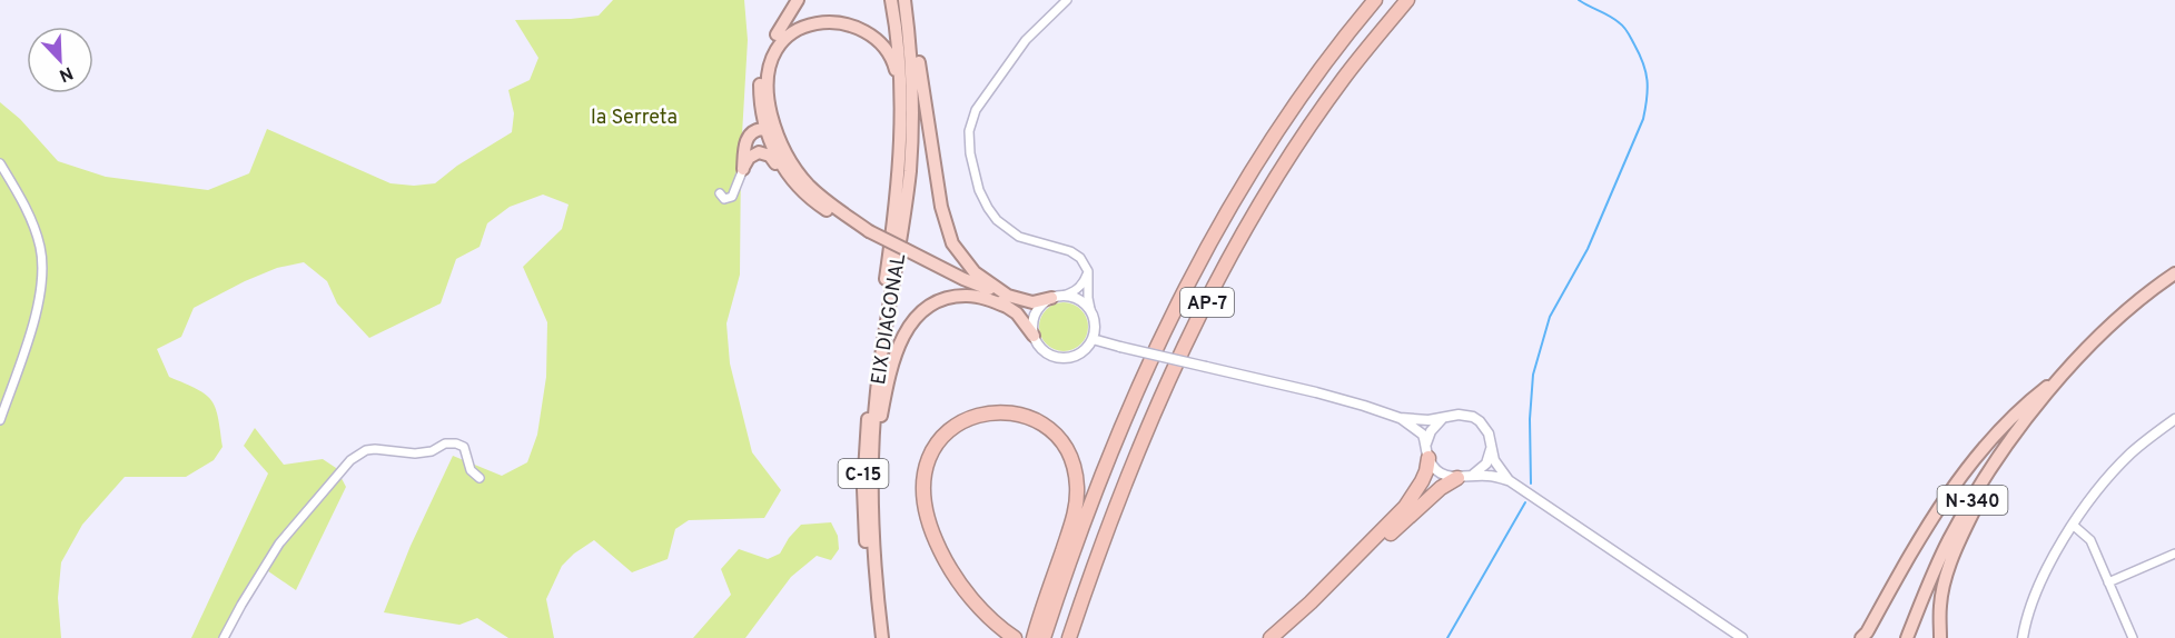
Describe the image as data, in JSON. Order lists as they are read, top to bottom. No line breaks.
{"streets":{"highway":["AP-7","EIX DIAGONAL","C-15","N-340"]},"parks":["la Serreta"],"north":"bottom right"}
